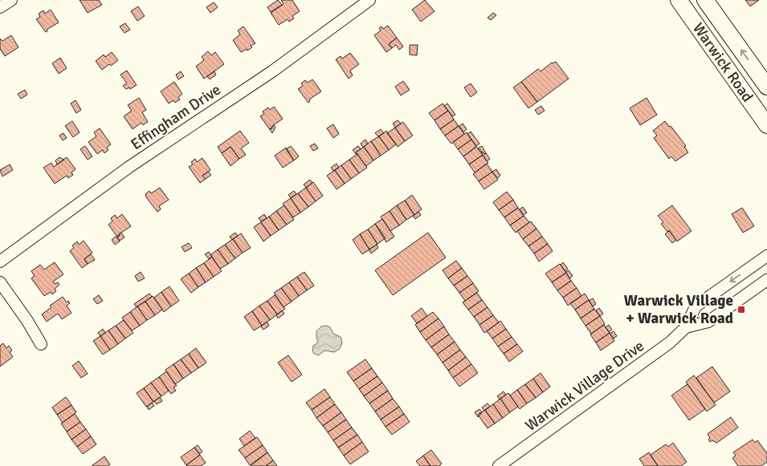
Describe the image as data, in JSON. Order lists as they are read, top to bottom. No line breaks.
{"streets":{"main road":["Warwick Road"],"street":["Effingham Drive","Warwick Village Drive"]},"places":{"transit":["Warwick Village + Warwick Road"]}}
